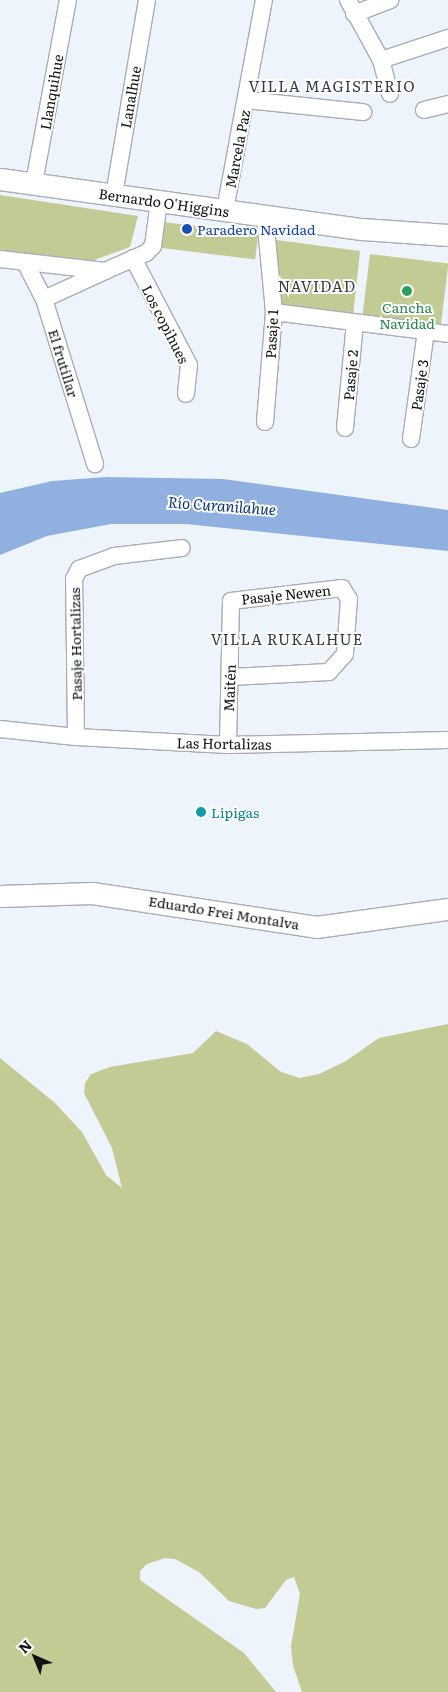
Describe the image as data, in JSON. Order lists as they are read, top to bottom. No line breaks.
{"streets":{"main road":["Bernardo O'Higgins","Eduardo Frei Montalva"],"street":["Llanquihue","Lanalhue","Marcela Paz","Los copihues","Pasaje 1","El frutillar","Pasaje 2","Pasaje 3","Pasaje Newen","Pasaje Hortalizas","Maitén","Las Hortalizas"]},"crossings":[["Llanquihue","Bernardo O'Higgins"],["Lanalhue","Bernardo O'Higgins"],["Marcela Paz","Bernardo O'Higgins"],["Bernardo O'Higgins","Pasaje 1"],["Pasaje Newen","Maitén"],["Pasaje Hortalizas","Las Hortalizas"],["Maitén","Las Hortalizas"]],"districts":["VILLA MAGISTERIO","NAVIDAD","VILLA RUKALHUE"],"water":["Río Curanilahue"],"places":["Paradero Navidad","Cancha Navidad","Lipigas"],"north":"top left"}
